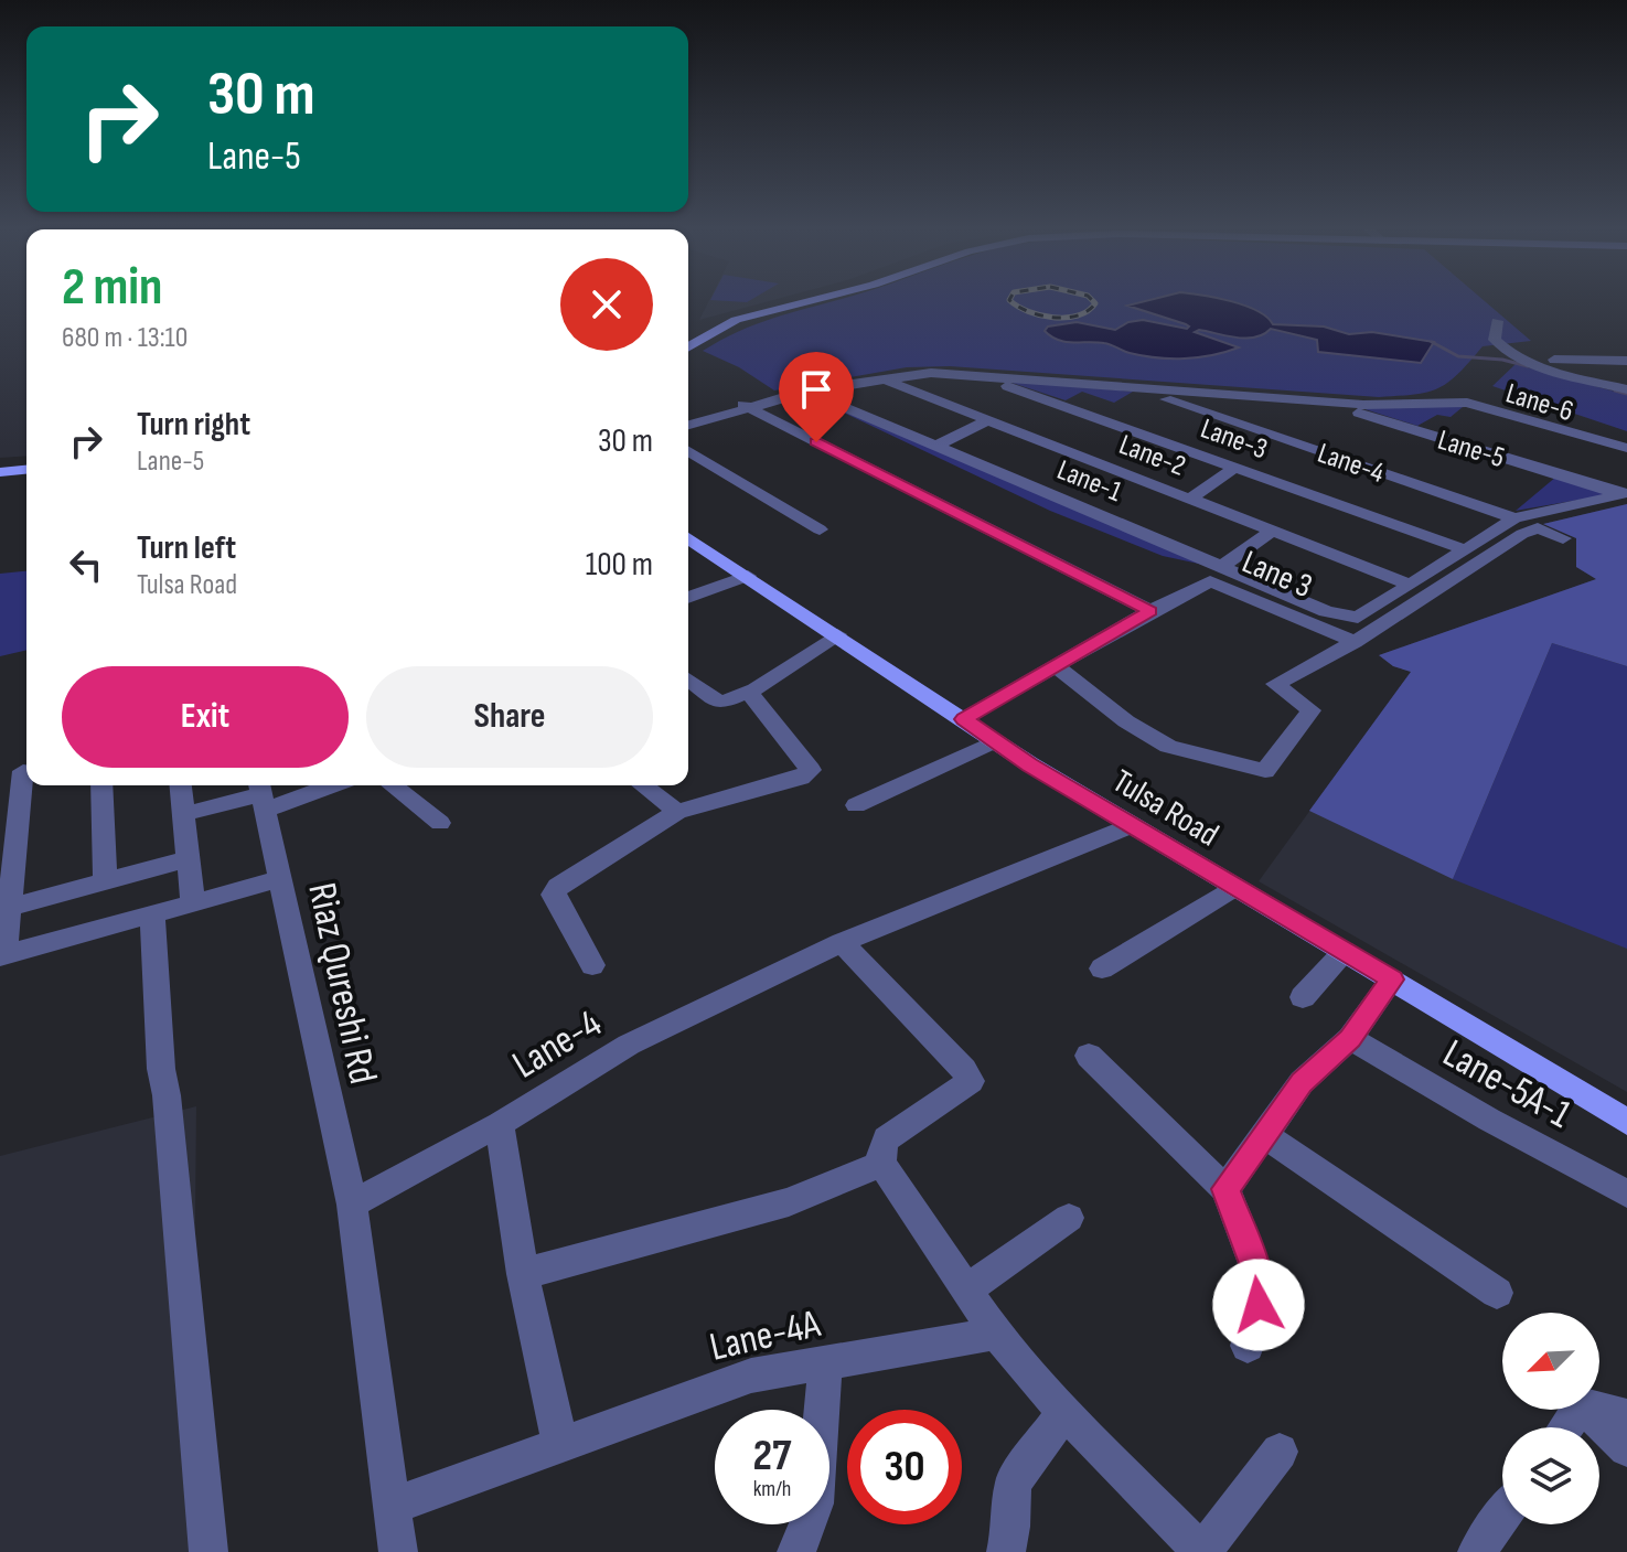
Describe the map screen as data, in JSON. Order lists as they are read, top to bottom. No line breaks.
{"streets":{"main road":["Tulsa Road"],"street":["Lane-6","Lane-3","Lane-5","Lane-2","Lane-4","Lane-1","Lane 3","Riaz Qureshi Rd","Lane-5A-1","Lane-4A"]},"crossings":[["Lane-2","Lane-1"],["Lane-4","Tulsa Road"],["Lane-4","Riaz Qureshi Rd"],["Lane 3","Tulsa Road"]],"north":"bottom left","page":{"turn":["30 m","Lane-5"],"heading":["2 min","680 m · 13:10"],"list":[{"name":"Turn right","note":"Lane-5","value":"30 m"},{"name":"Turn left","note":"Tulsa Road","value":"100 m"}],"buttons":["Exit","Share"],"speed":"27 km/h","limit":"30"}}
